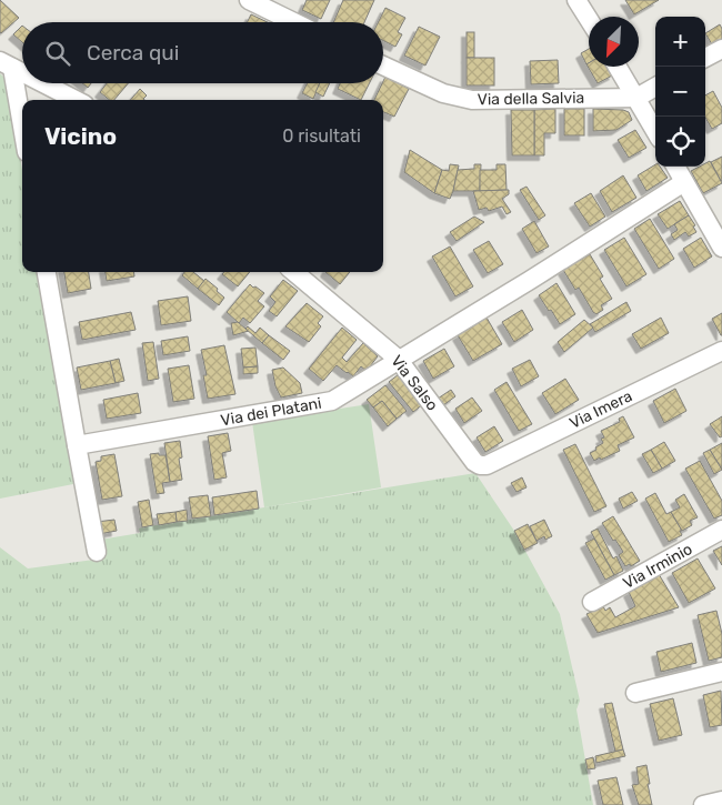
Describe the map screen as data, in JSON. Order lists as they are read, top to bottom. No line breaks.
{"streets":{"street":["Via della Salvia","Via Salso","Via Imera","Via dei Platani","Via Irminio"]},"crossings":[["Via Salso","Via Imera"],["Via Salso","Via dei Platani"]],"north":"bottom left","page":{"map_buttons":["+","−"],"search":"Cerca qui","heading":["Vicino","0 risultati"]}}
